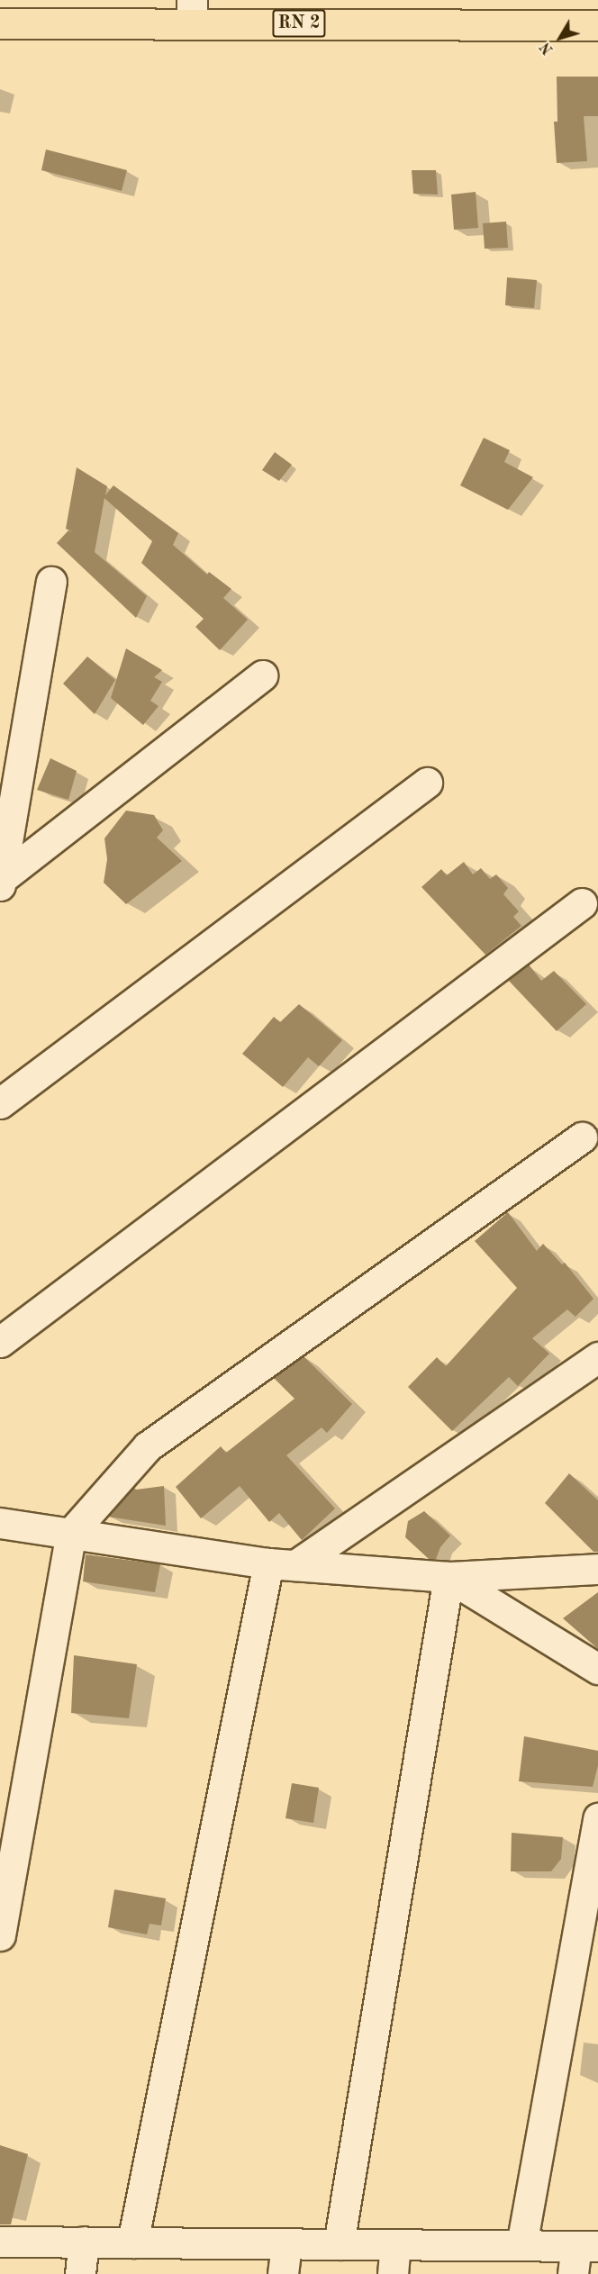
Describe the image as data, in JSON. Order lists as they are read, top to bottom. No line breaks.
{"streets":{"highway":["RN 2"]},"north":"bottom left"}
